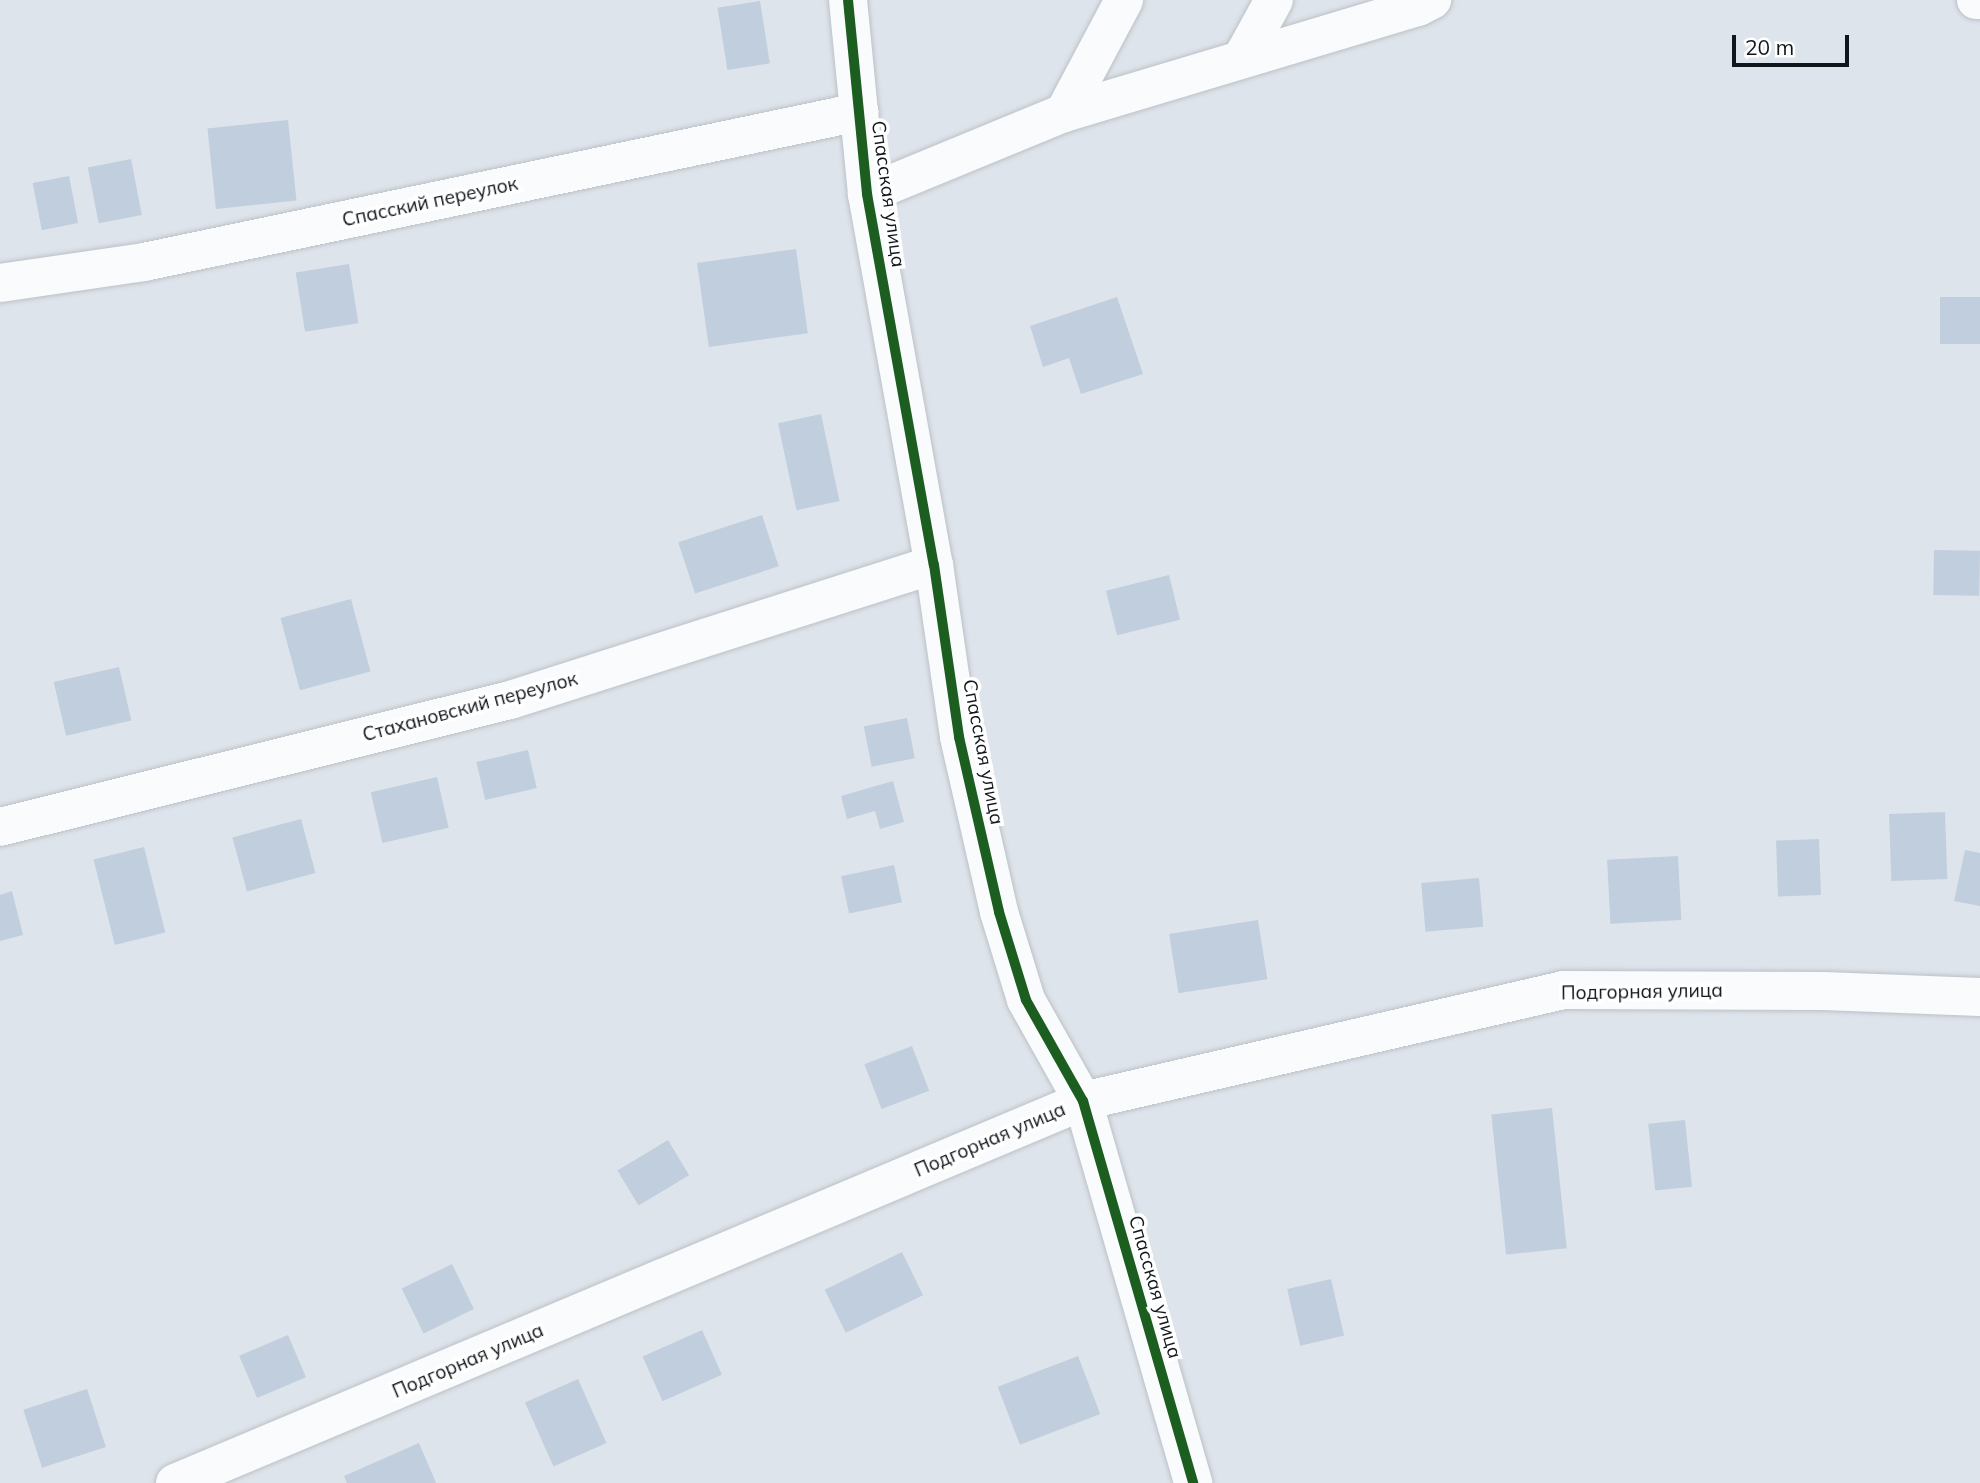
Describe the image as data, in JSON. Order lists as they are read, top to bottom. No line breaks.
{"streets":{"street":["Спасская улица","Спасский переулок","Стахановский переулок","Подгорная улица"]},"crossings":[["Спасская улица","Спасский переулок"],["Спасская улица","Стахановский переулок"],["Спасская улица","Подгорная улица"]],"scale_bar":"20 m"}
